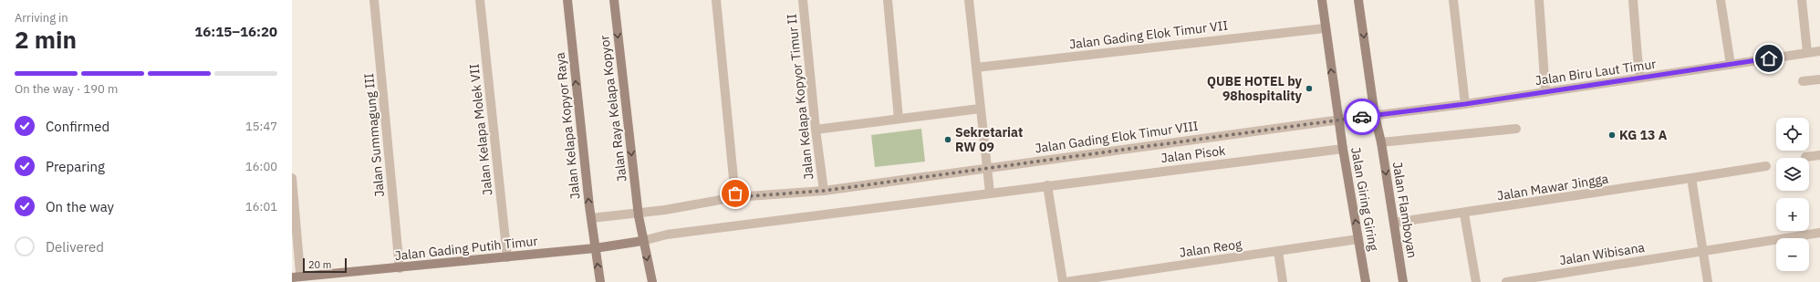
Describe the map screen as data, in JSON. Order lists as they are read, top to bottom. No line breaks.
{"streets":{"street":["Jalan Gading Elok Timur VII","Jalan Biru Laut Timur","Jalan Kelapa Kopyor Timur II","Jalan Raya Kelapa Kopyor","Jalan Kelapa Kopyor Raya","Jalan Kelapa Molek VII","Jalan Summagung III","Jalan Gading Elok Timur VIII","Jalan Pisok","Jalan Mawar Jingga","Jalan Giring Giring","Jalan Flamboyan","Jalan Gading Putih Timur","Jalan Reog","Jalan Wibisana"]},"crossings":[["Jalan Gading Elok Timur VII","Jalan Giring Giring"],["Jalan Biru Laut Timur","Jalan Gading Elok Timur VIII"],["Jalan Biru Laut Timur","Jalan Flamboyan"],["Jalan Kelapa Kopyor Timur II","Jalan Gading Elok Timur VIII"],["Jalan Raya Kelapa Kopyor","Jalan Gading Elok Timur VIII"],["Jalan Kelapa Kopyor Raya","Jalan Gading Elok Timur VIII"],["Jalan Kelapa Kopyor Raya","Jalan Gading Putih Timur"],["Jalan Kelapa Molek VII","Jalan Gading Putih Timur"],["Jalan Summagung III","Jalan Gading Putih Timur"],["Jalan Gading Elok Timur VIII","Jalan Giring Giring"],["Jalan Gading Elok Timur VIII","Jalan Flamboyan"],["Jalan Pisok","Jalan Giring Giring"],["Jalan Mawar Jingga","Jalan Flamboyan"],["Jalan Giring Giring","Jalan Reog"]],"one_way":["Jalan Raya Kelapa Kopyor","Jalan Kelapa Kopyor Raya","Jalan Giring Giring","Jalan Flamboyan"],"places":["QUBE HOTEL by 98hospitality","KG 13 A","Sekretariat RW 09"],"scale_bar":"20 m","page":{"heading":["2 min","Arriving in","16:15–16:20"],"bar":"On the way · 190 m","list":[["Confirmed","15:47"],["Preparing","16:00"],["On the way","16:01"],"Delivered"],"map_buttons":["+","−"],"scale":"20 m"}}
